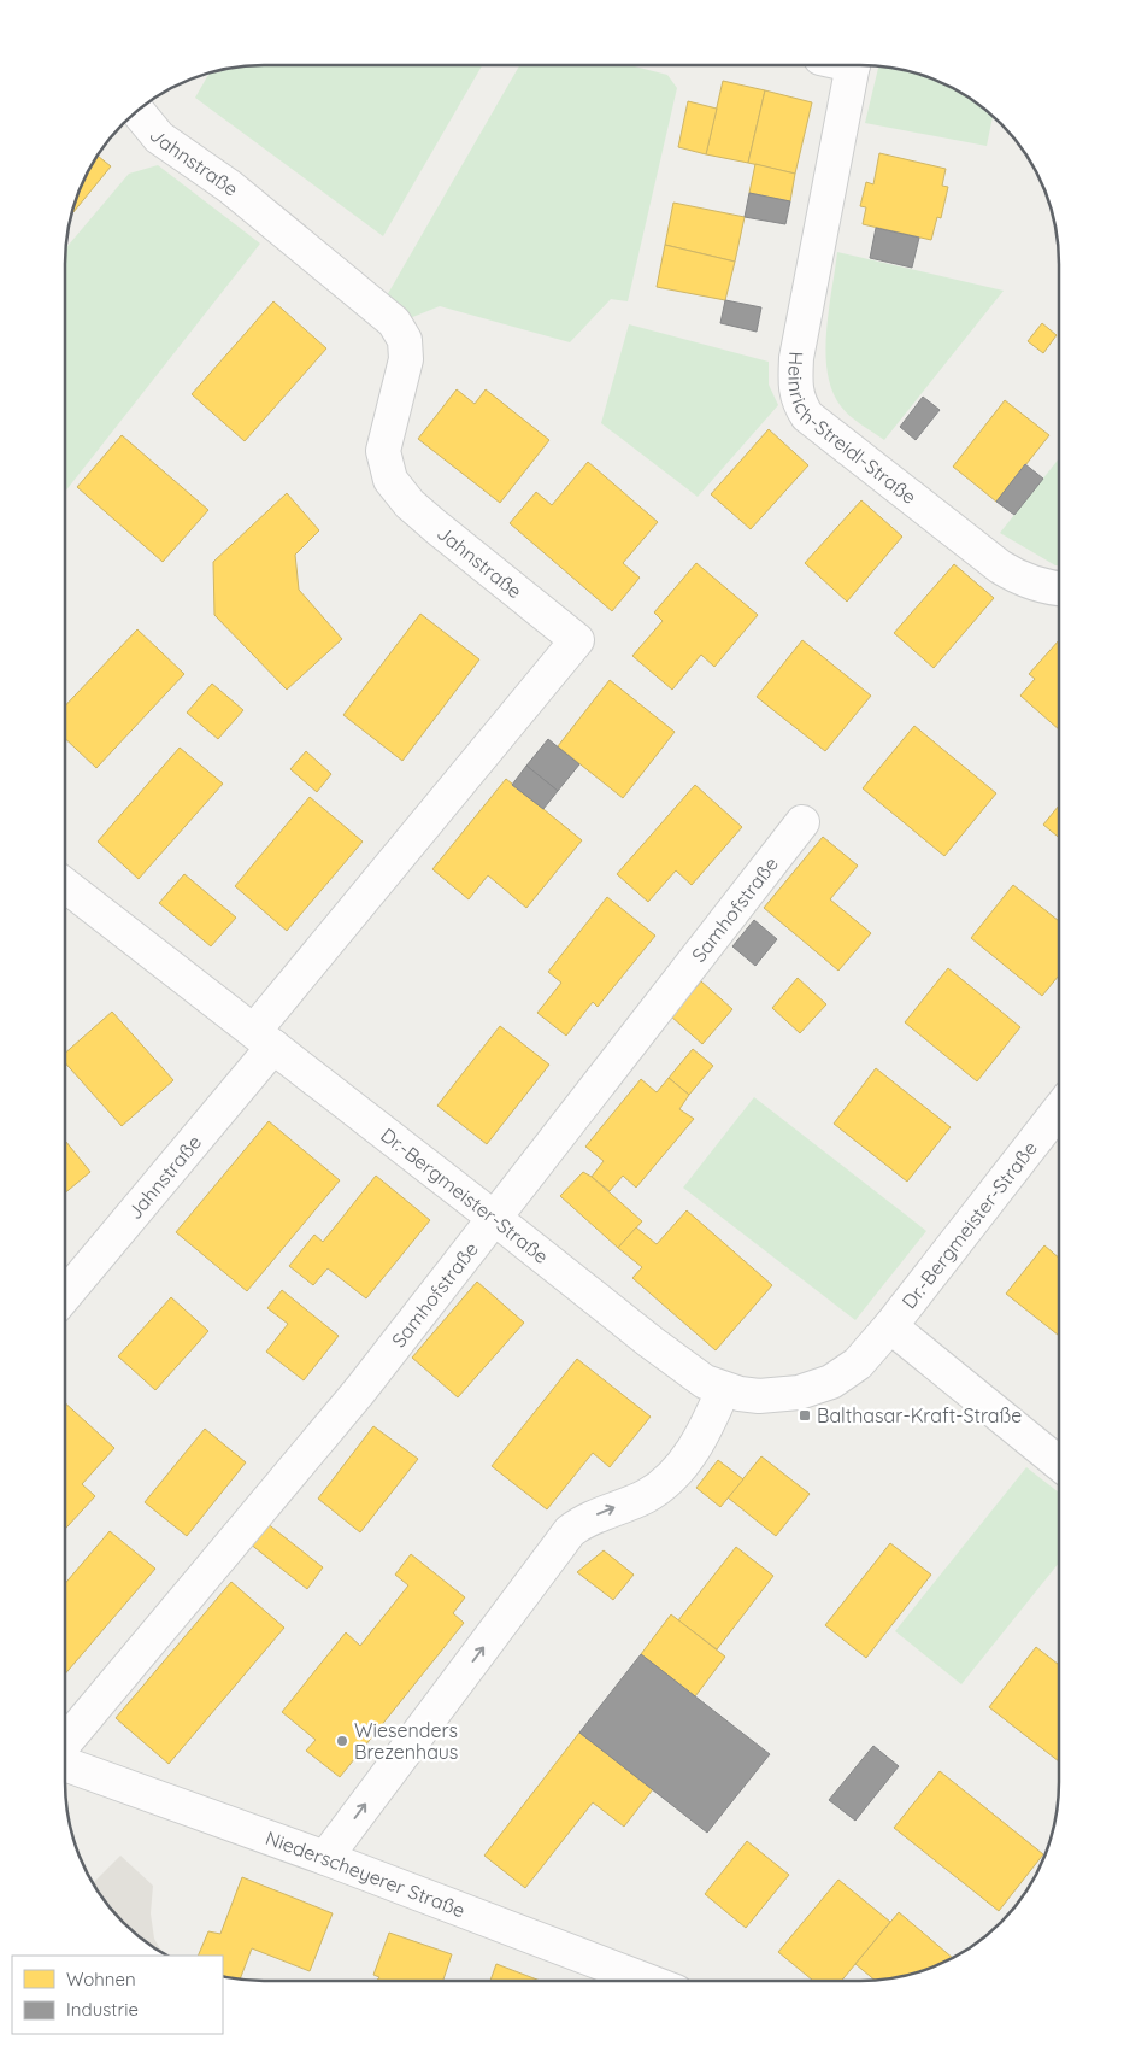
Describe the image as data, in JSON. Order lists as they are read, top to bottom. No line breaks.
{"streets":{"street":["Jahnstraße","Heinrich-Streidl-Straße","Samhofstraße","Dr.-Bergmeister-Straße","Niederscheyerer Straße"]},"crossings":[["Jahnstraße","Dr.-Bergmeister-Straße"],["Samhofstraße","Dr.-Bergmeister-Straße"]],"places":{"transit":["Balthasar-Kraft-Straße"],"other":["Wiesenders Brezenhaus"]},"legend":["Wohnen","Industrie"]}
